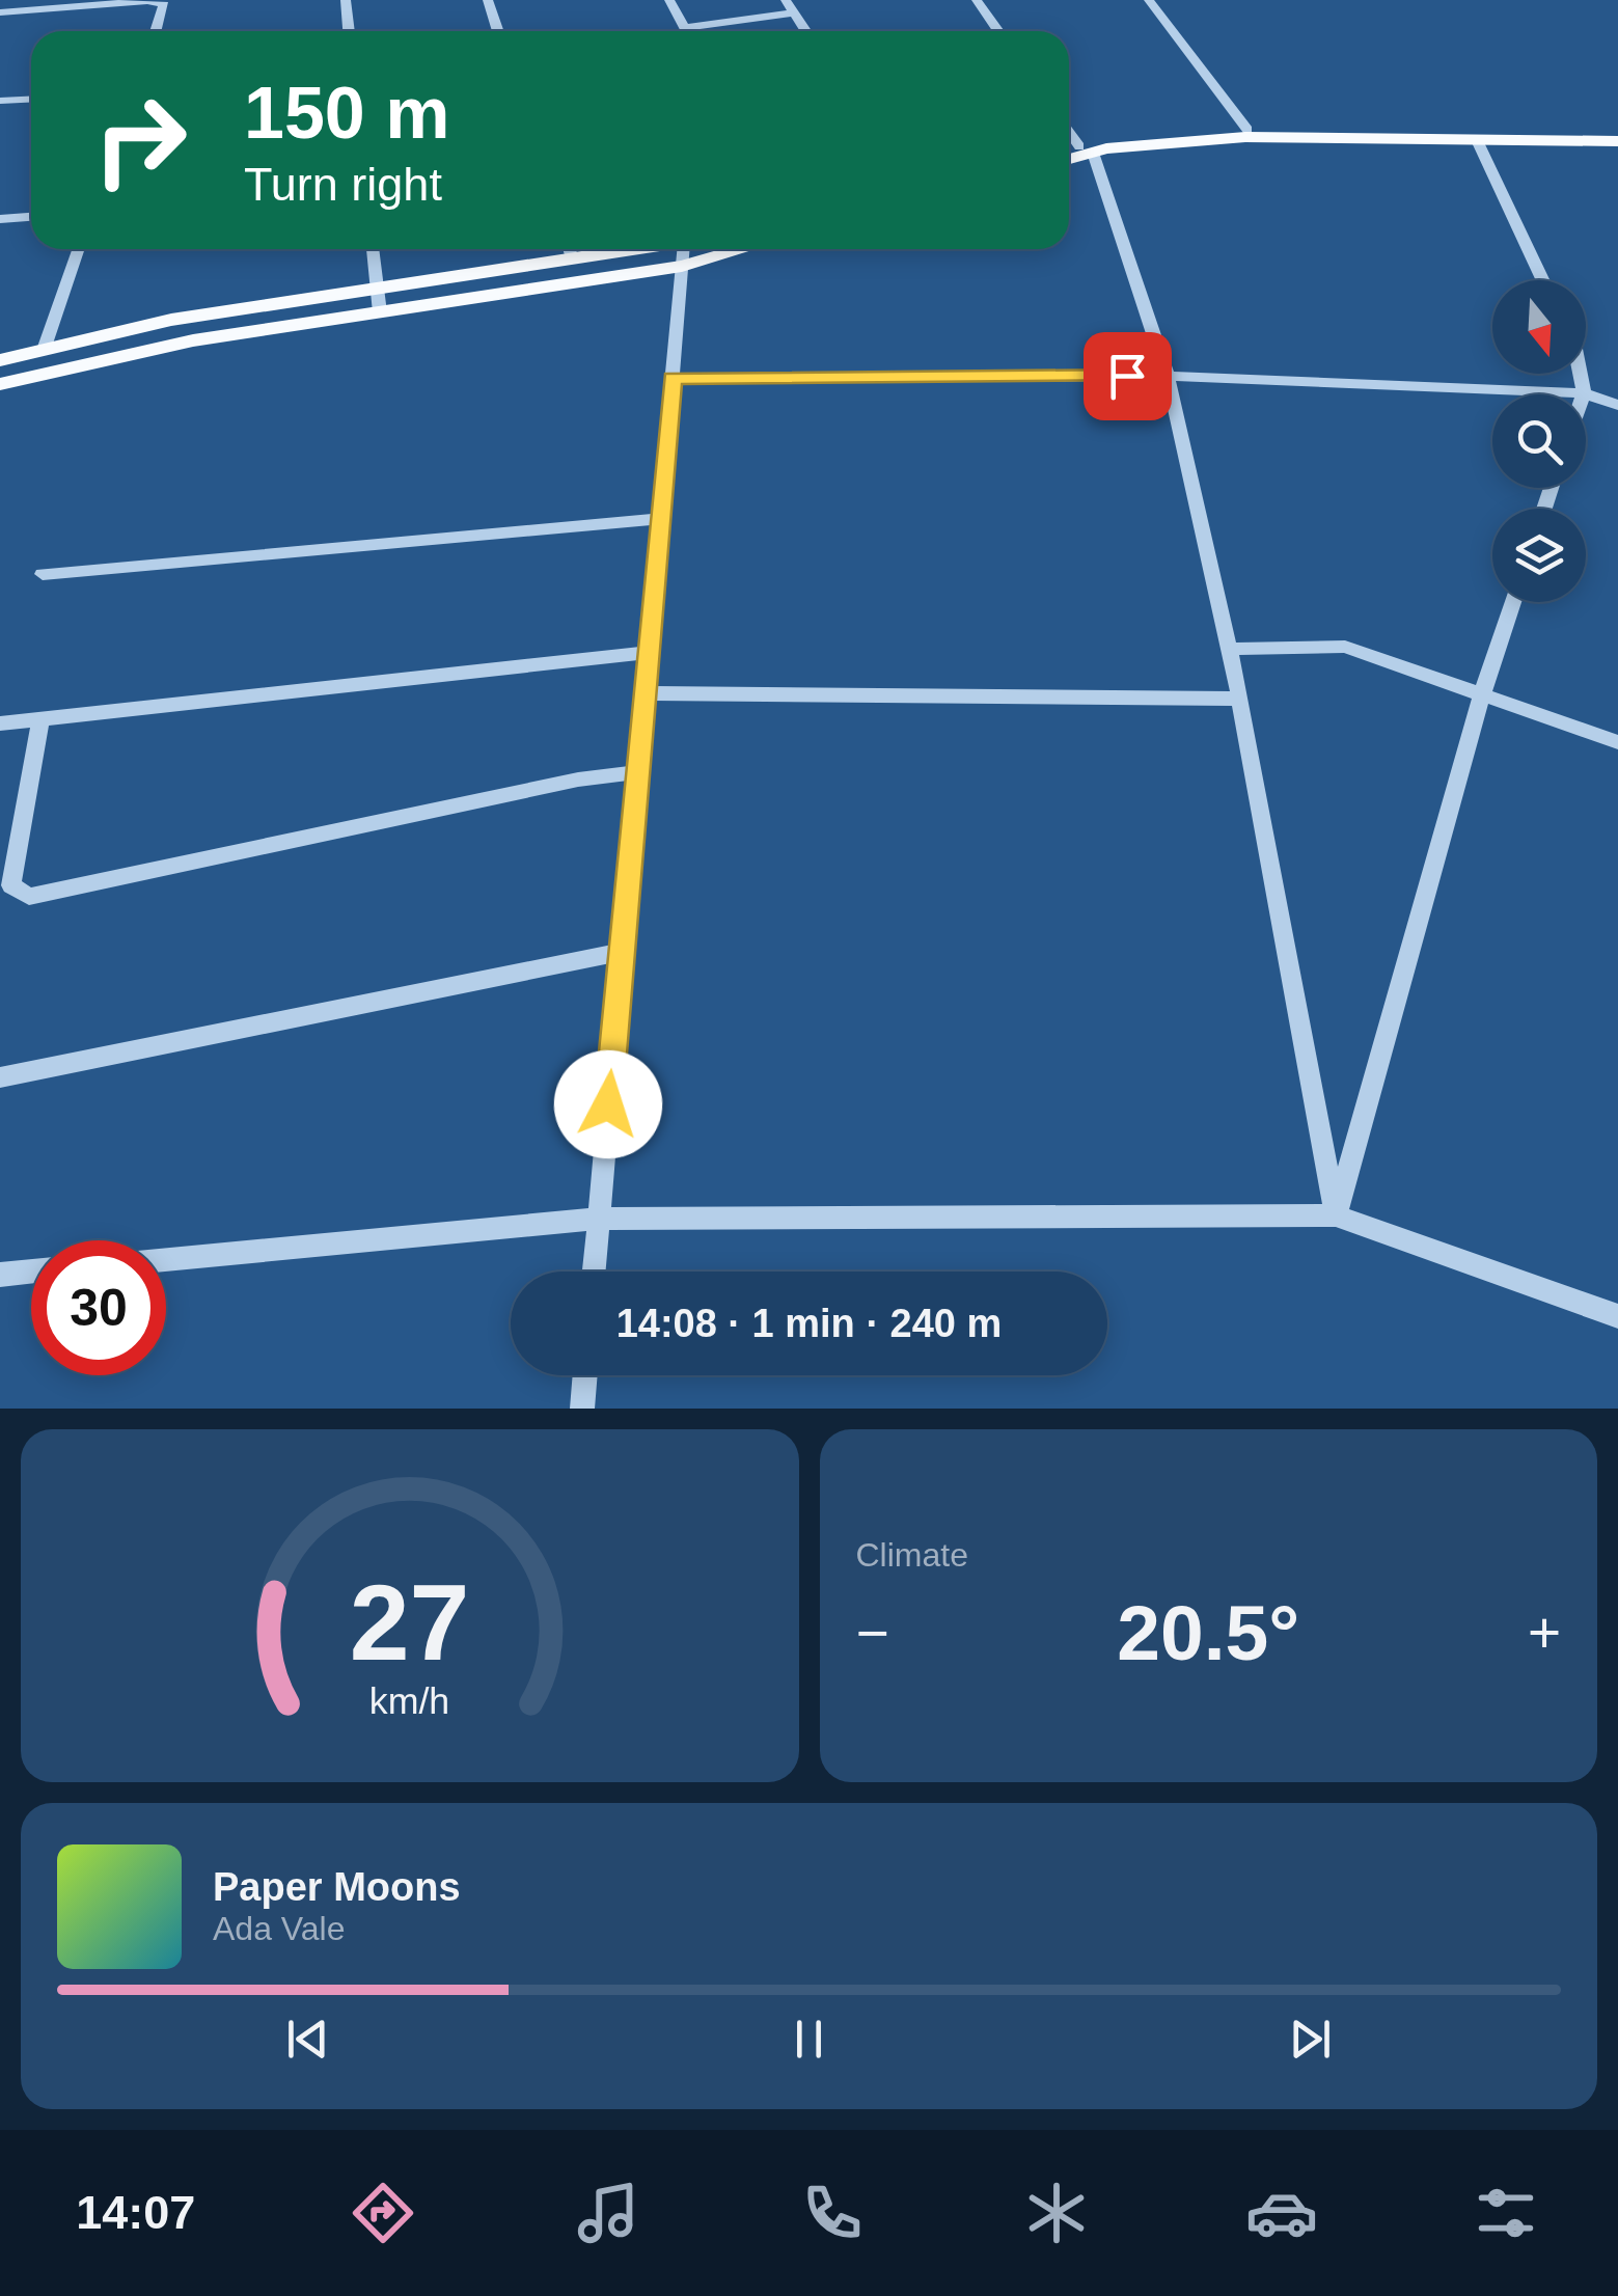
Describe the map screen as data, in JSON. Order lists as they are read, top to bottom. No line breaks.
{"north":"bottom","page":{"turn":["150 m","Turn right"],"limit":"30","trip":"14:08 · 1 min · 240 m","tile":"Climate","heat":["−","20.5°","+"],"song":["Paper Moons","Ada Vale"],"tabs":"14:07","gauge":["27","km/h"]}}
